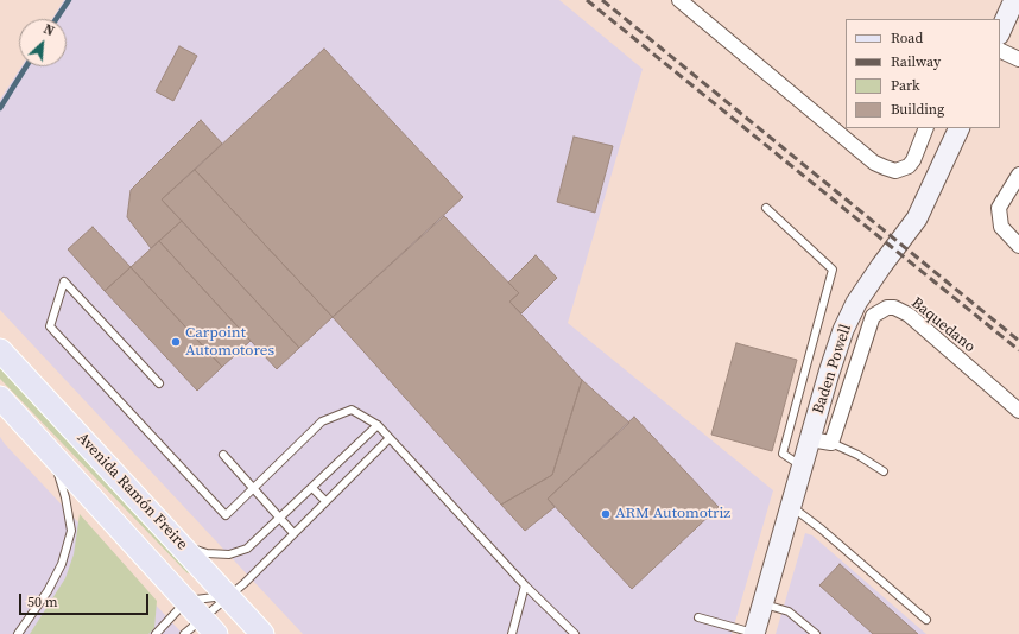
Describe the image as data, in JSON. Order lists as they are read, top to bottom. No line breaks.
{"streets":{"main road":["Baden Powell","Avenida Ramón Freire"],"street":["Baquedano"]},"places":["Carpoint Automotores","ARM Automotriz"],"legend":["Road","Railway","Park","Building"],"scale_bar":"50 m","north":"top right"}
